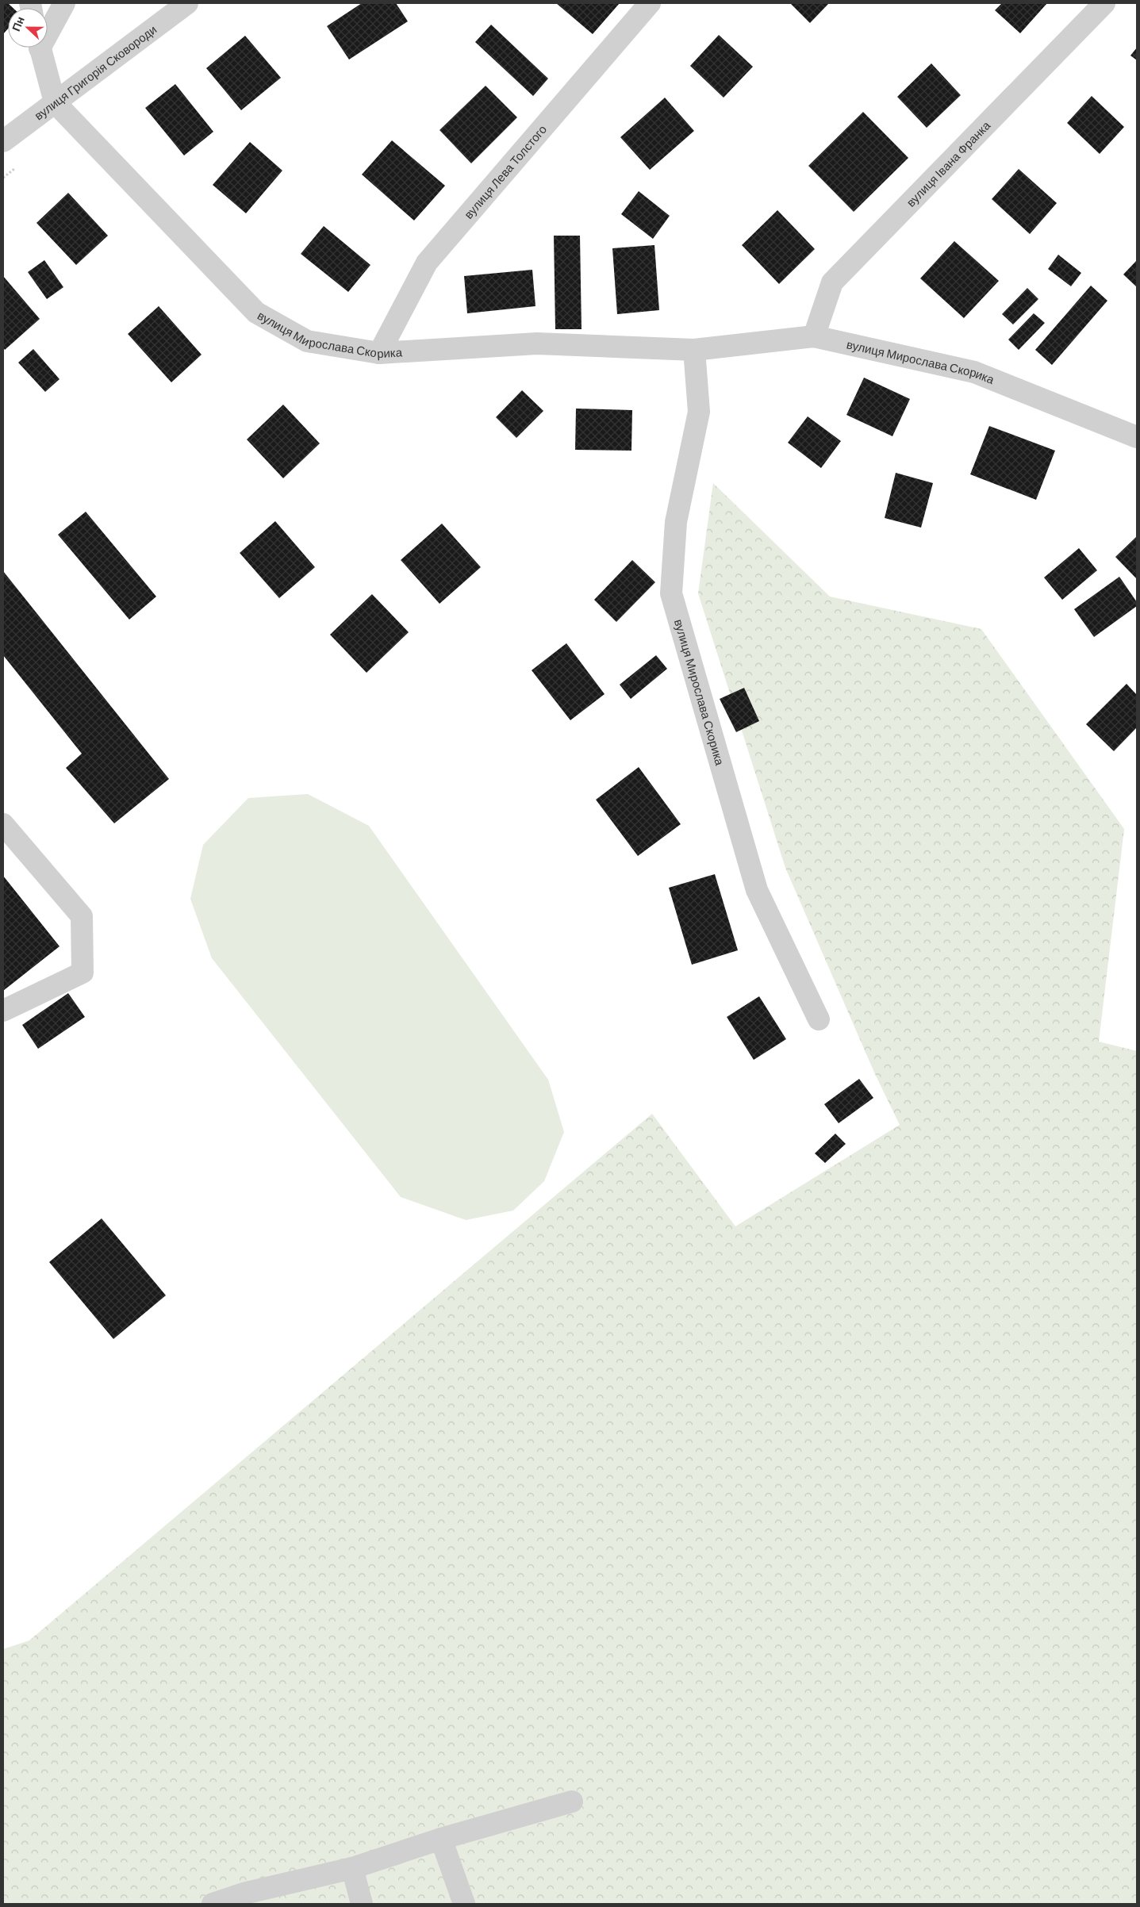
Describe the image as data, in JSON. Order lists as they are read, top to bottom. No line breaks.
{"streets":{"street":["вулиця Григорія Сковороди","вулиця Івана Франка","вулиця Лева Толстого","вулиця Мирослава Скорика"]},"crossings":[["вулиця Григорія Сковороди","вулиця Мирослава Скорика"],["вулиця Івана Франка","вулиця Мирослава Скорика"],["вулиця Лева Толстого","вулиця Мирослава Скорика"]],"north":"left"}
